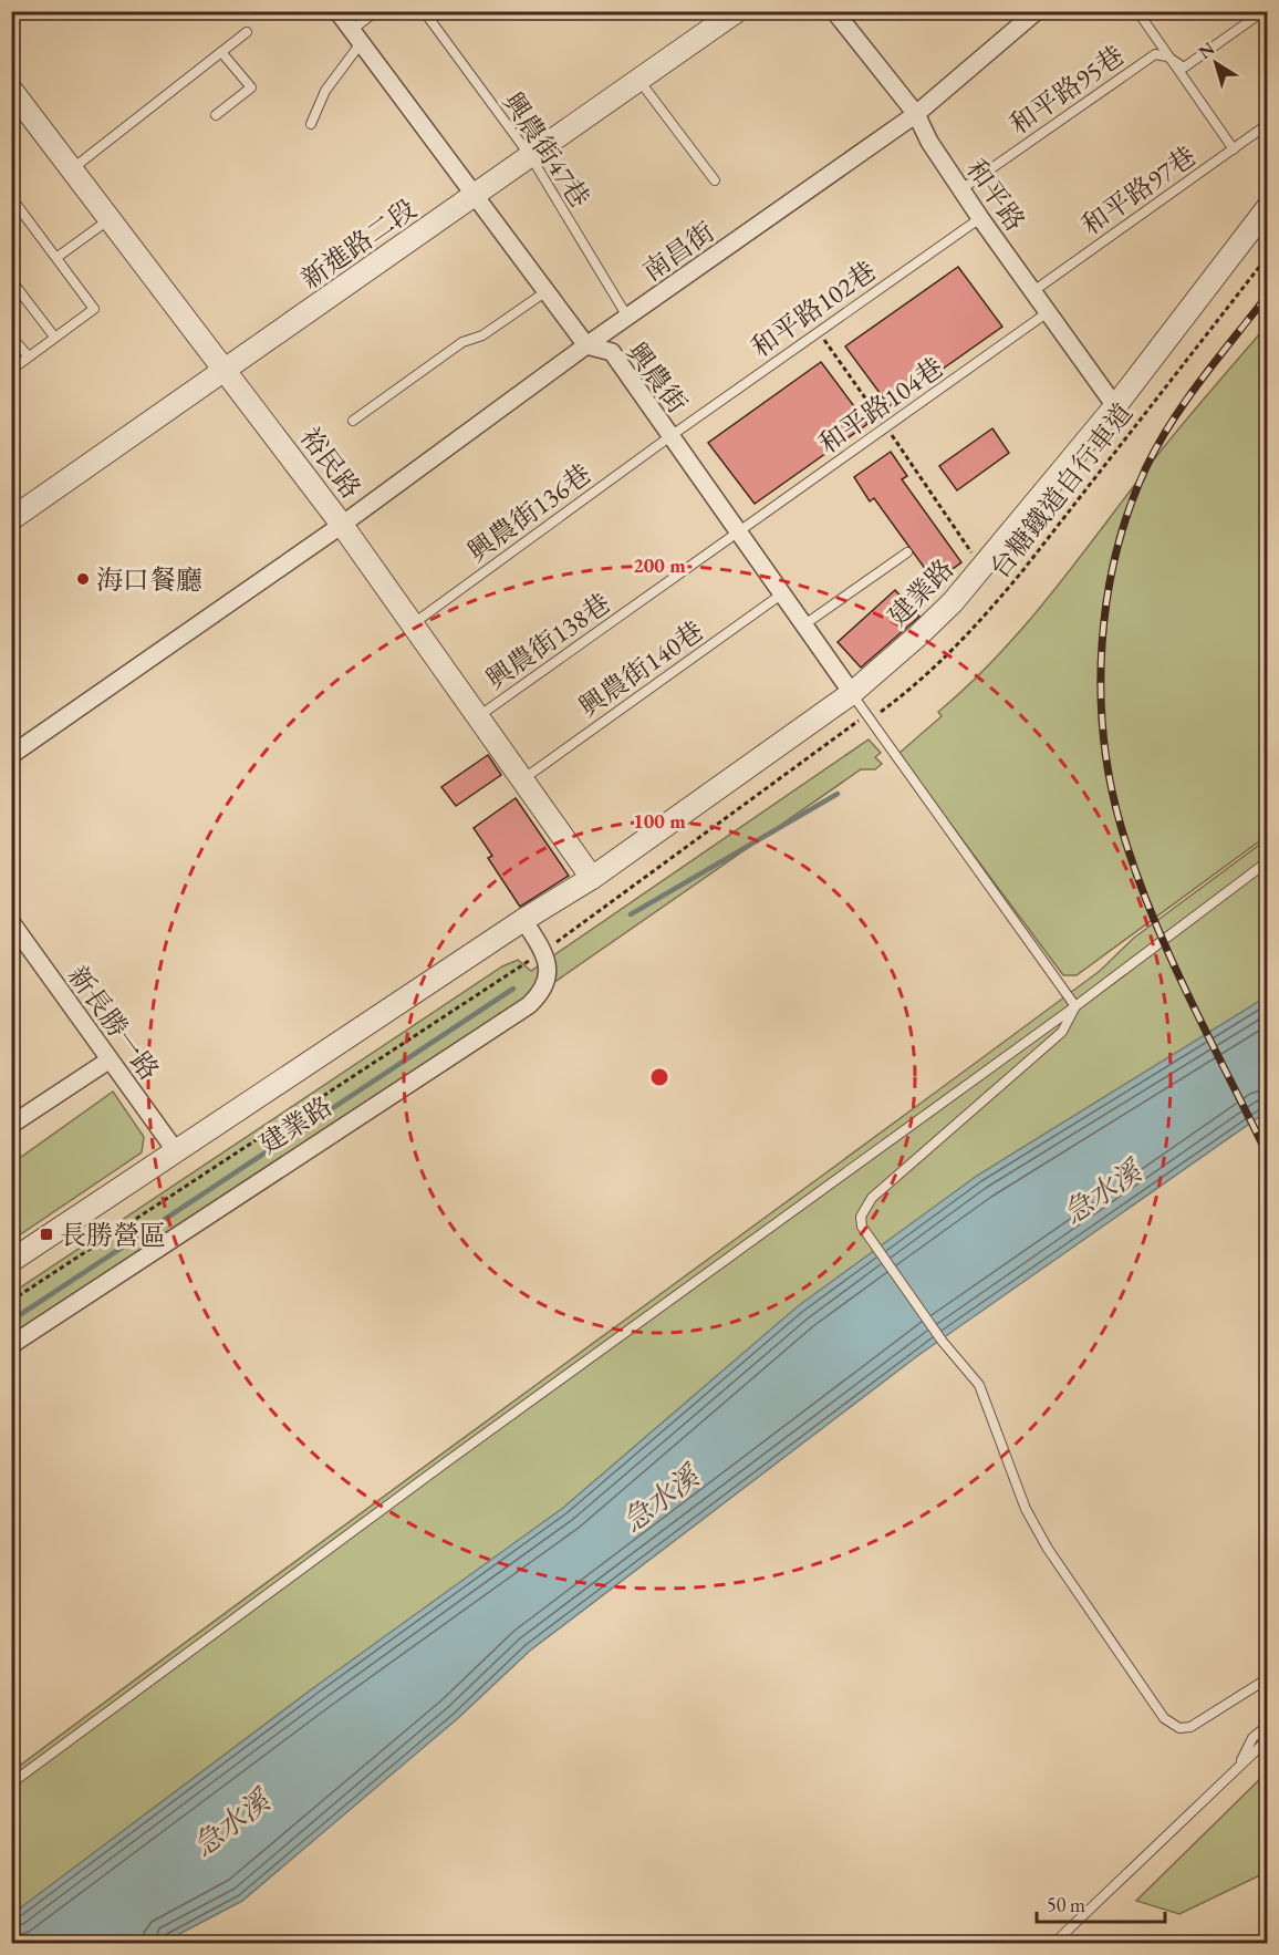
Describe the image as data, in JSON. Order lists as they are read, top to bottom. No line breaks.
{"streets":{"street":["和平路","新進路二段","南昌街","興農街","裕民路","建業路","新長勝一路"],"lane":["和平路95巷","興農街47巷","和平路97巷","和平路102巷","和平路104巷","興農街136巷","興農街138巷","興農街140巷"],"path":["台糖鐵道自行車道"]},"crossings":[["和平路95巷","和平路"],["興農街47巷","新進路二段"],["興農街47巷","南昌街"],["和平路97巷","和平路"],["和平路","南昌街"],["和平路","和平路102巷"],["和平路","和平路104巷"],["和平路","建業路"],["新進路二段","興農街"],["新進路二段","裕民路"],["南昌街","興農街"],["南昌街","裕民路"],["和平路102巷","興農街"],["和平路102巷","興農街136巷"],["興農街","和平路104巷"],["興農街","興農街136巷"],["興農街","建業路"],["興農街","興農街138巷"],["興農街","興農街140巷"],["和平路104巷","興農街138巷"],["裕民路","興農街136巷"],["裕民路","建業路"],["裕民路","興農街138巷"],["裕民路","興農街140巷"],["台糖鐵道自行車道","建業路"],["建業路","新長勝一路"]],"water":["急水溪"],"places":{"other":["海口餐廳"],"transit":["長勝營區"]},"scale_bar":"50 m","north":"top left","rings":["200 m","100 m"]}
